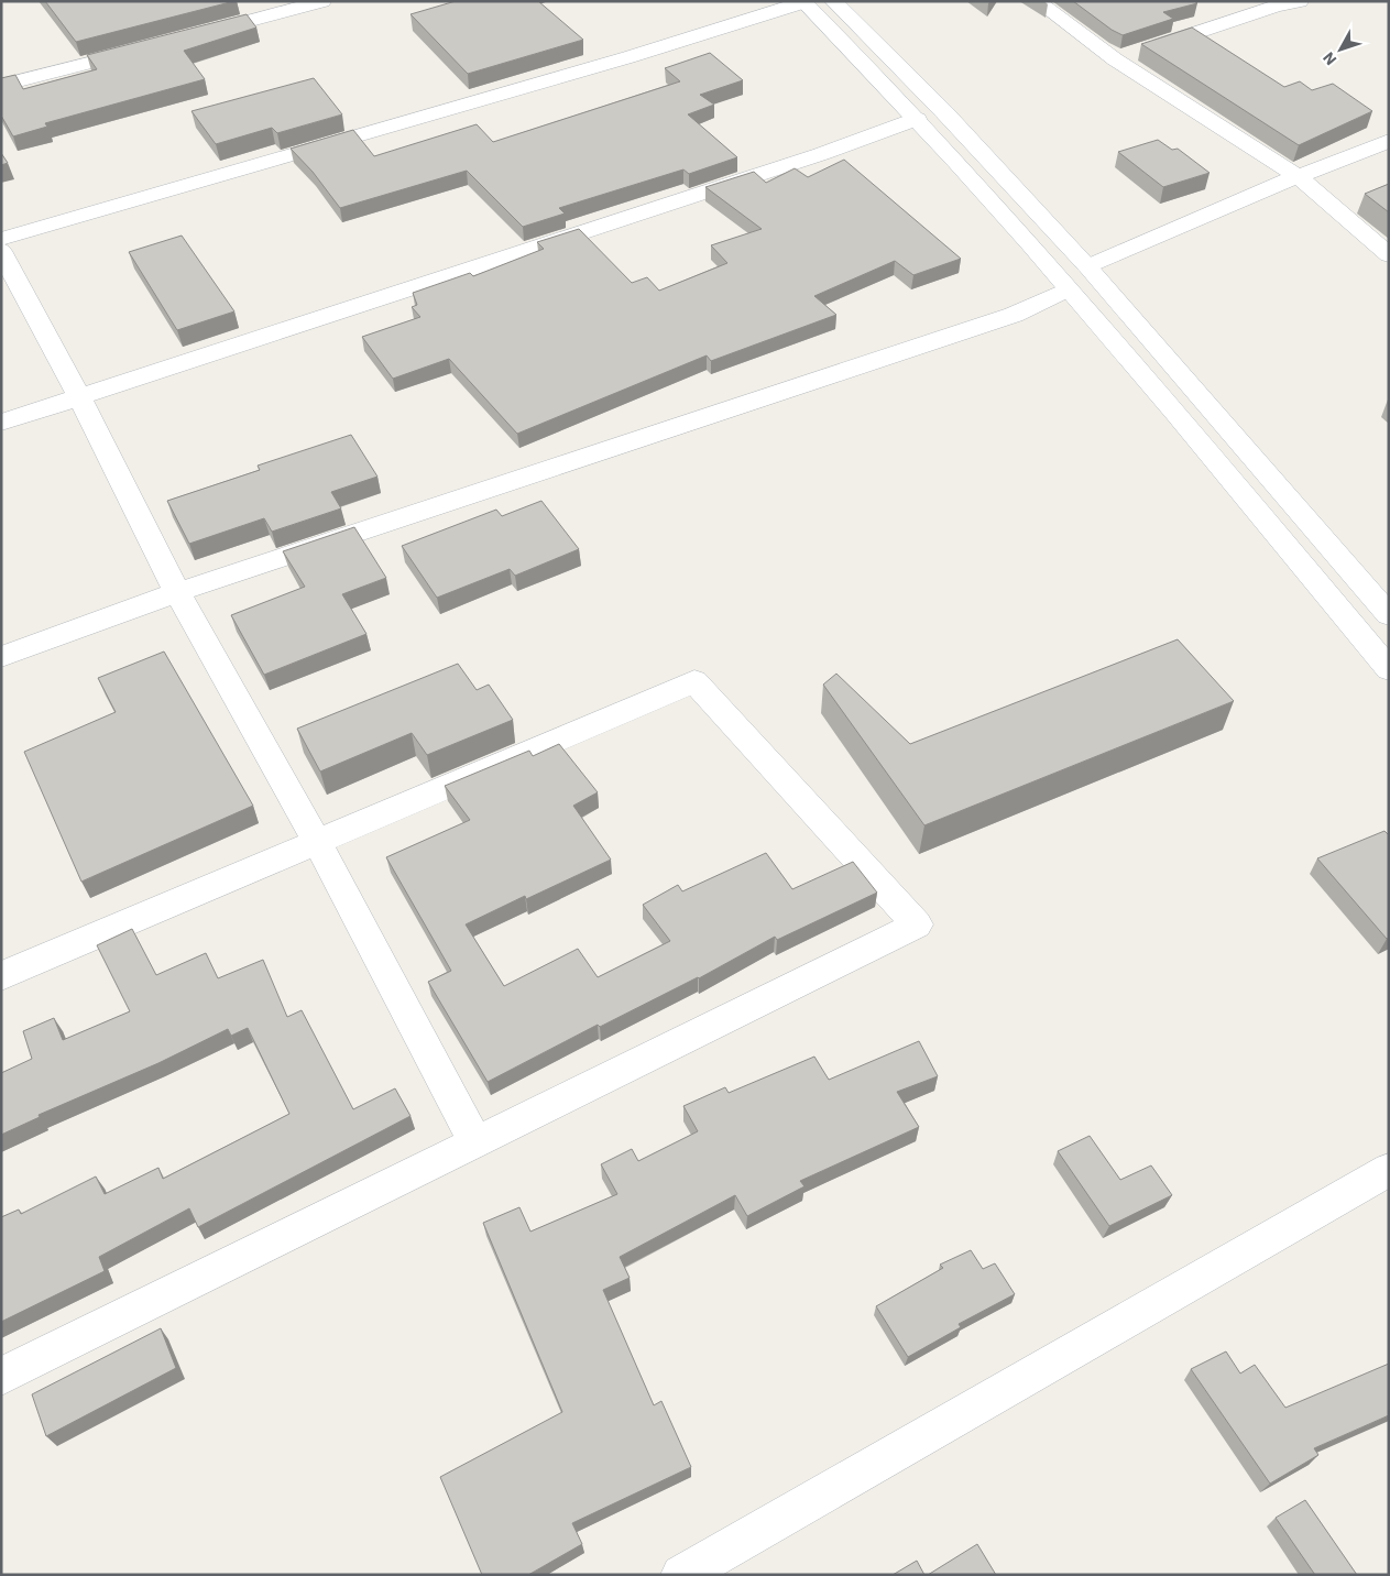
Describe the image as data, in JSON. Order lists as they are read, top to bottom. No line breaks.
{"north":"bottom left"}
